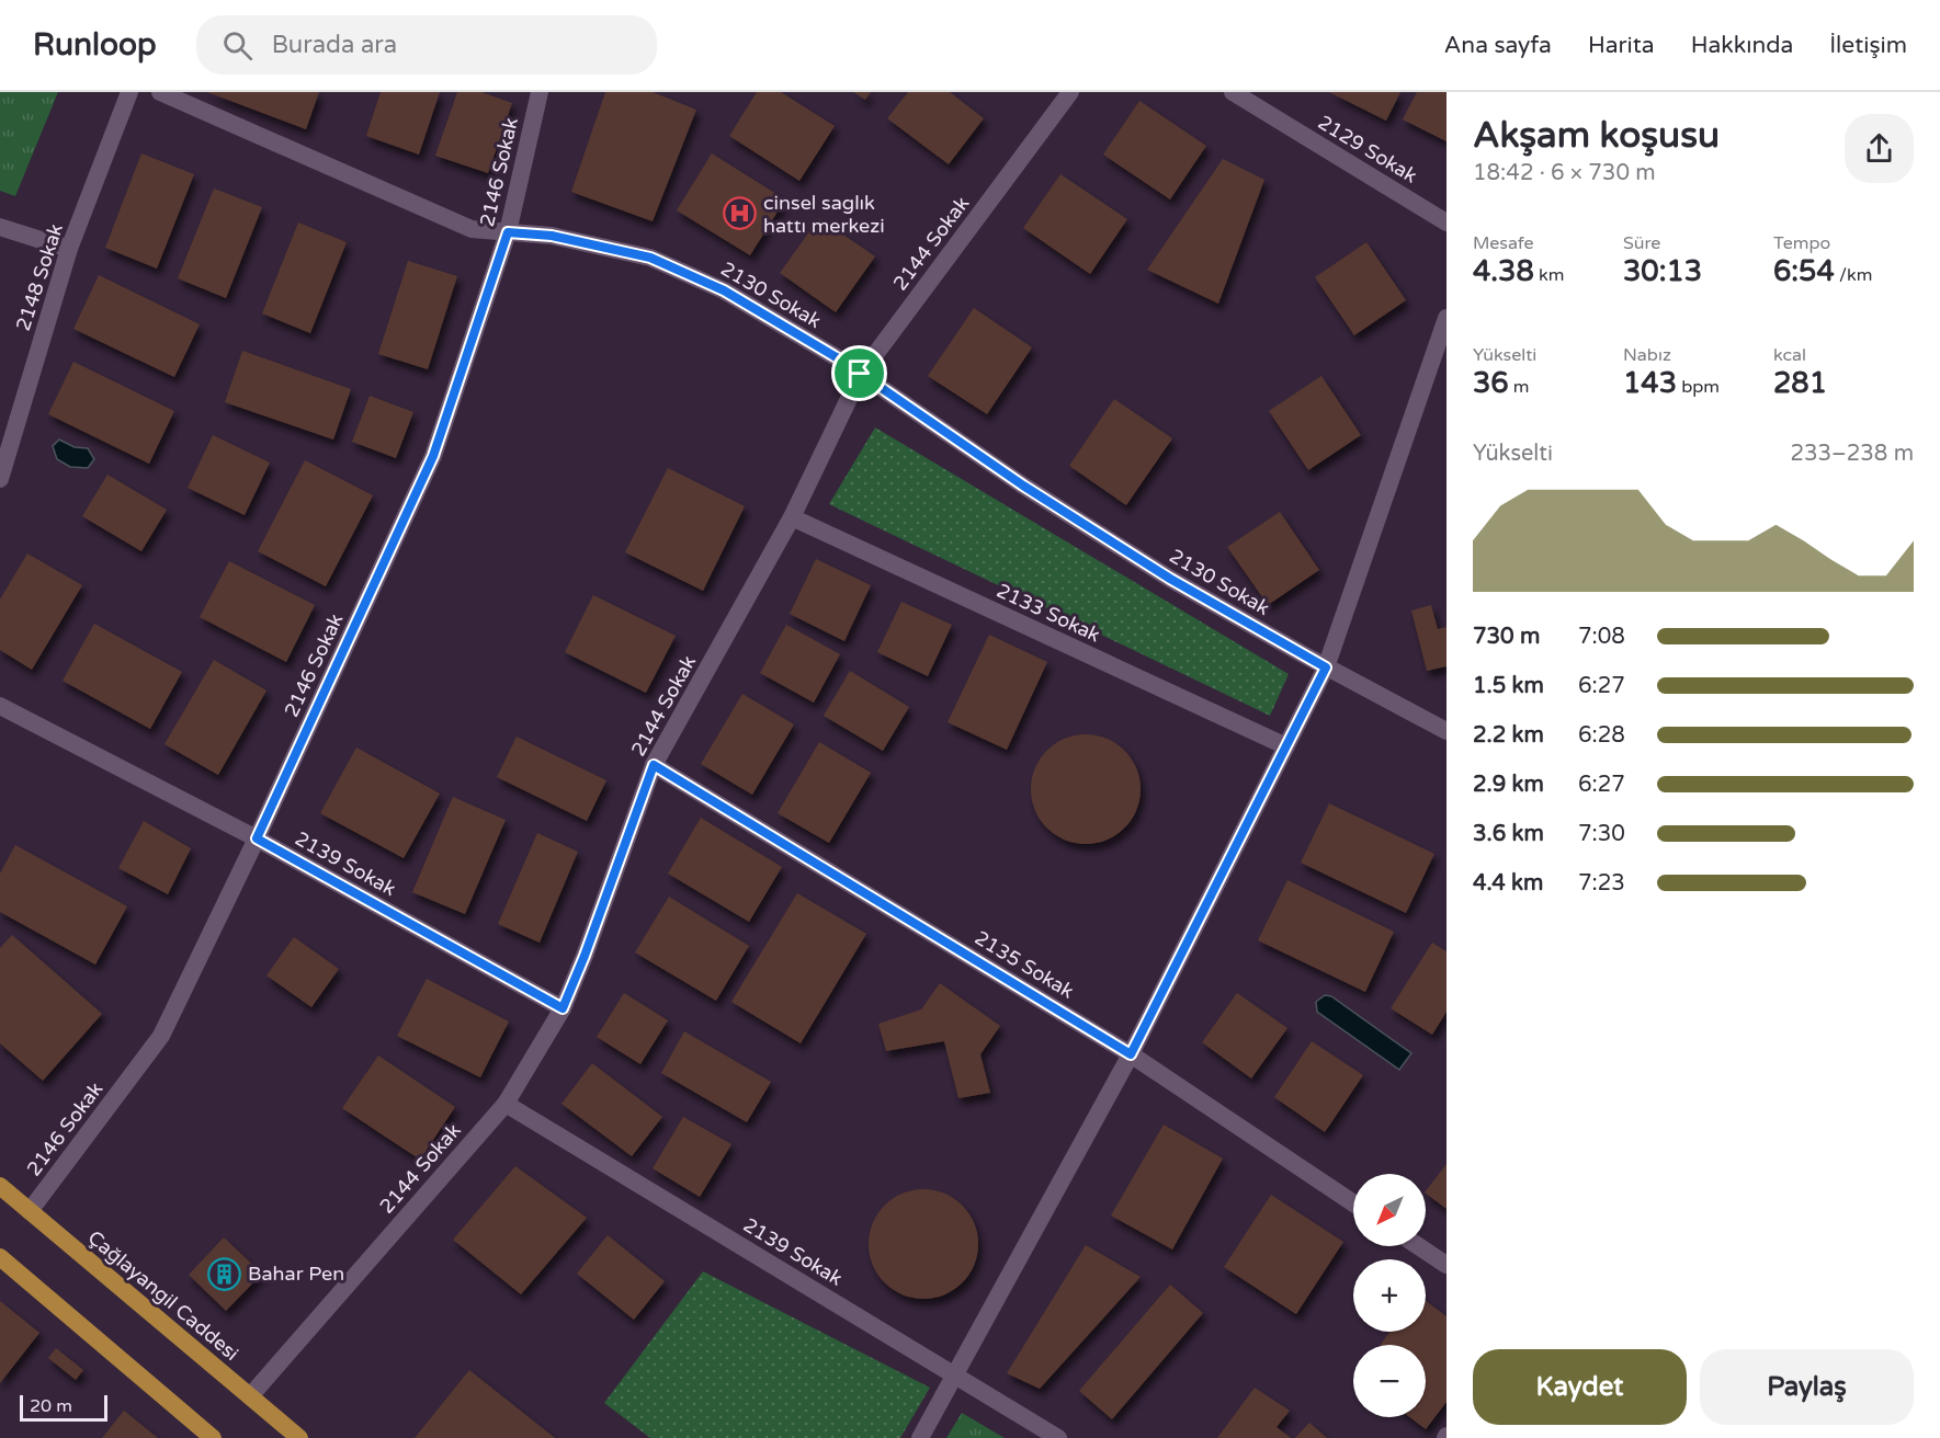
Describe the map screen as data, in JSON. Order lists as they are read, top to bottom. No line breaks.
{"streets":{"main road":["Çağlayangil Caddesi"],"street":["2129 Sokak","2146 Sokak","2144 Sokak","2148 Sokak","2130 Sokak","2133 Sokak","2139 Sokak","2135 Sokak"]},"crossings":[["2146 Sokak","2130 Sokak"],["2146 Sokak","2139 Sokak"],["2146 Sokak","Çağlayangil Caddesi"],["2144 Sokak","2130 Sokak"],["2144 Sokak","2133 Sokak"],["2144 Sokak","2139 Sokak"],["2144 Sokak","2135 Sokak"],["2144 Sokak","Çağlayangil Caddesi"]],"places":{"hospital":["cinsel saglık hattı merkezi"],"building":["Bahar Pen"]},"scale_bar":"20 m","north":"bottom left","page":{"header":"Runloop","search":"Burada ara","nav":["Ana sayfa","Harita","Hakkında","İletişim"],"heading":["Akşam koşusu","18:42 · 6 × 730 m"],"stats":[["Mesafe","4.38 km"],["Süre","30:13"],["Tempo","6:54 /km"],["Yükselti","36 m"],["Nabız","143 bpm"],["kcal","281"]],"chart":["Yükselti","233–238 m"],"list":[{"name":"730 m","note":"7:08"},{"name":"1.5 km","note":"6:27"},{"name":"2.2 km","note":"6:28"},{"name":"2.9 km","note":"6:27"},{"name":"3.6 km","note":"7:30"},{"name":"4.4 km","note":"7:23"}],"map_buttons":["+","−"],"buttons":["Kaydet","Paylaş"],"scale":"20 m"}}
